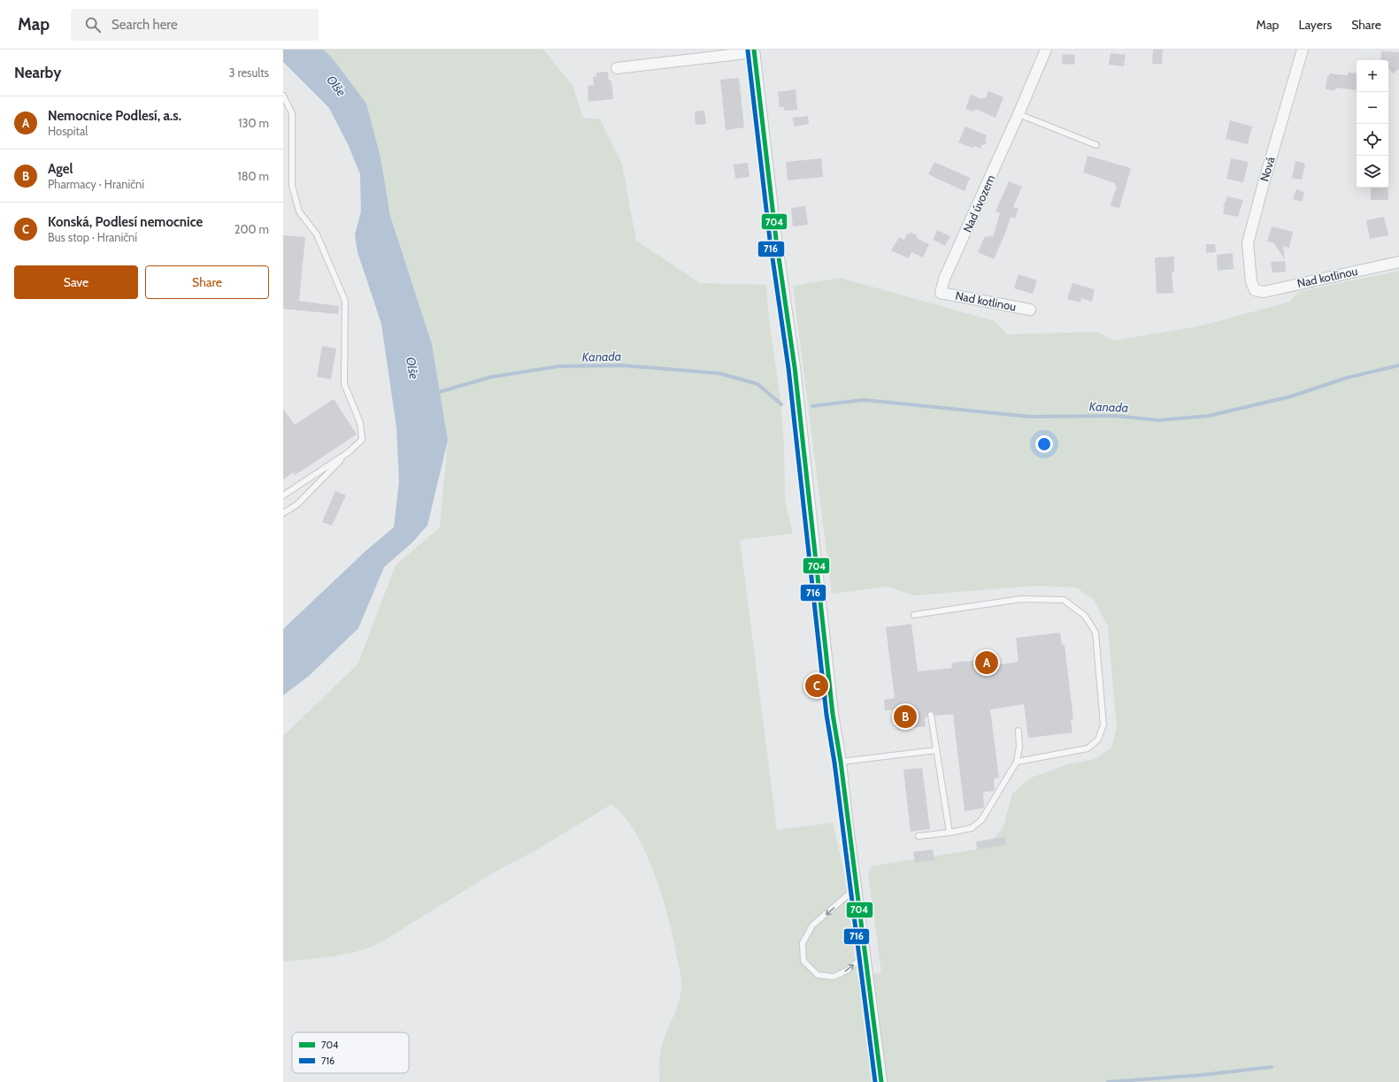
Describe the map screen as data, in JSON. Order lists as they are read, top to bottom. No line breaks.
{"streets":{"street":["Nová","Nad úvozem","Nad kotlinou"]},"crossings":[["Nová","Nad kotlinou"],["Nad úvozem","Nad kotlinou"]],"water":["Olše","Kanada"],"lines":["transit line 704","transit line 716"],"legend":["704","716"],"page":{"header":"Map","search":"Search here","nav":["Map","Layers","Share"],"heading":["Nearby","3 results"],"map_buttons":["+","−"],"list":[{"mark":"A","name":"Nemocnice Podlesí, a.s.","note":"Hospital","value":"130 m"},{"mark":"B","name":"Agel","note":"Pharmacy · Hraniční","value":"180 m"},{"mark":"C","name":"Konská, Podlesí nemocnice","note":"Bus stop · Hraniční","value":"200 m"}],"buttons":["Save","Share"],"pins":["A","C","B"]}}
